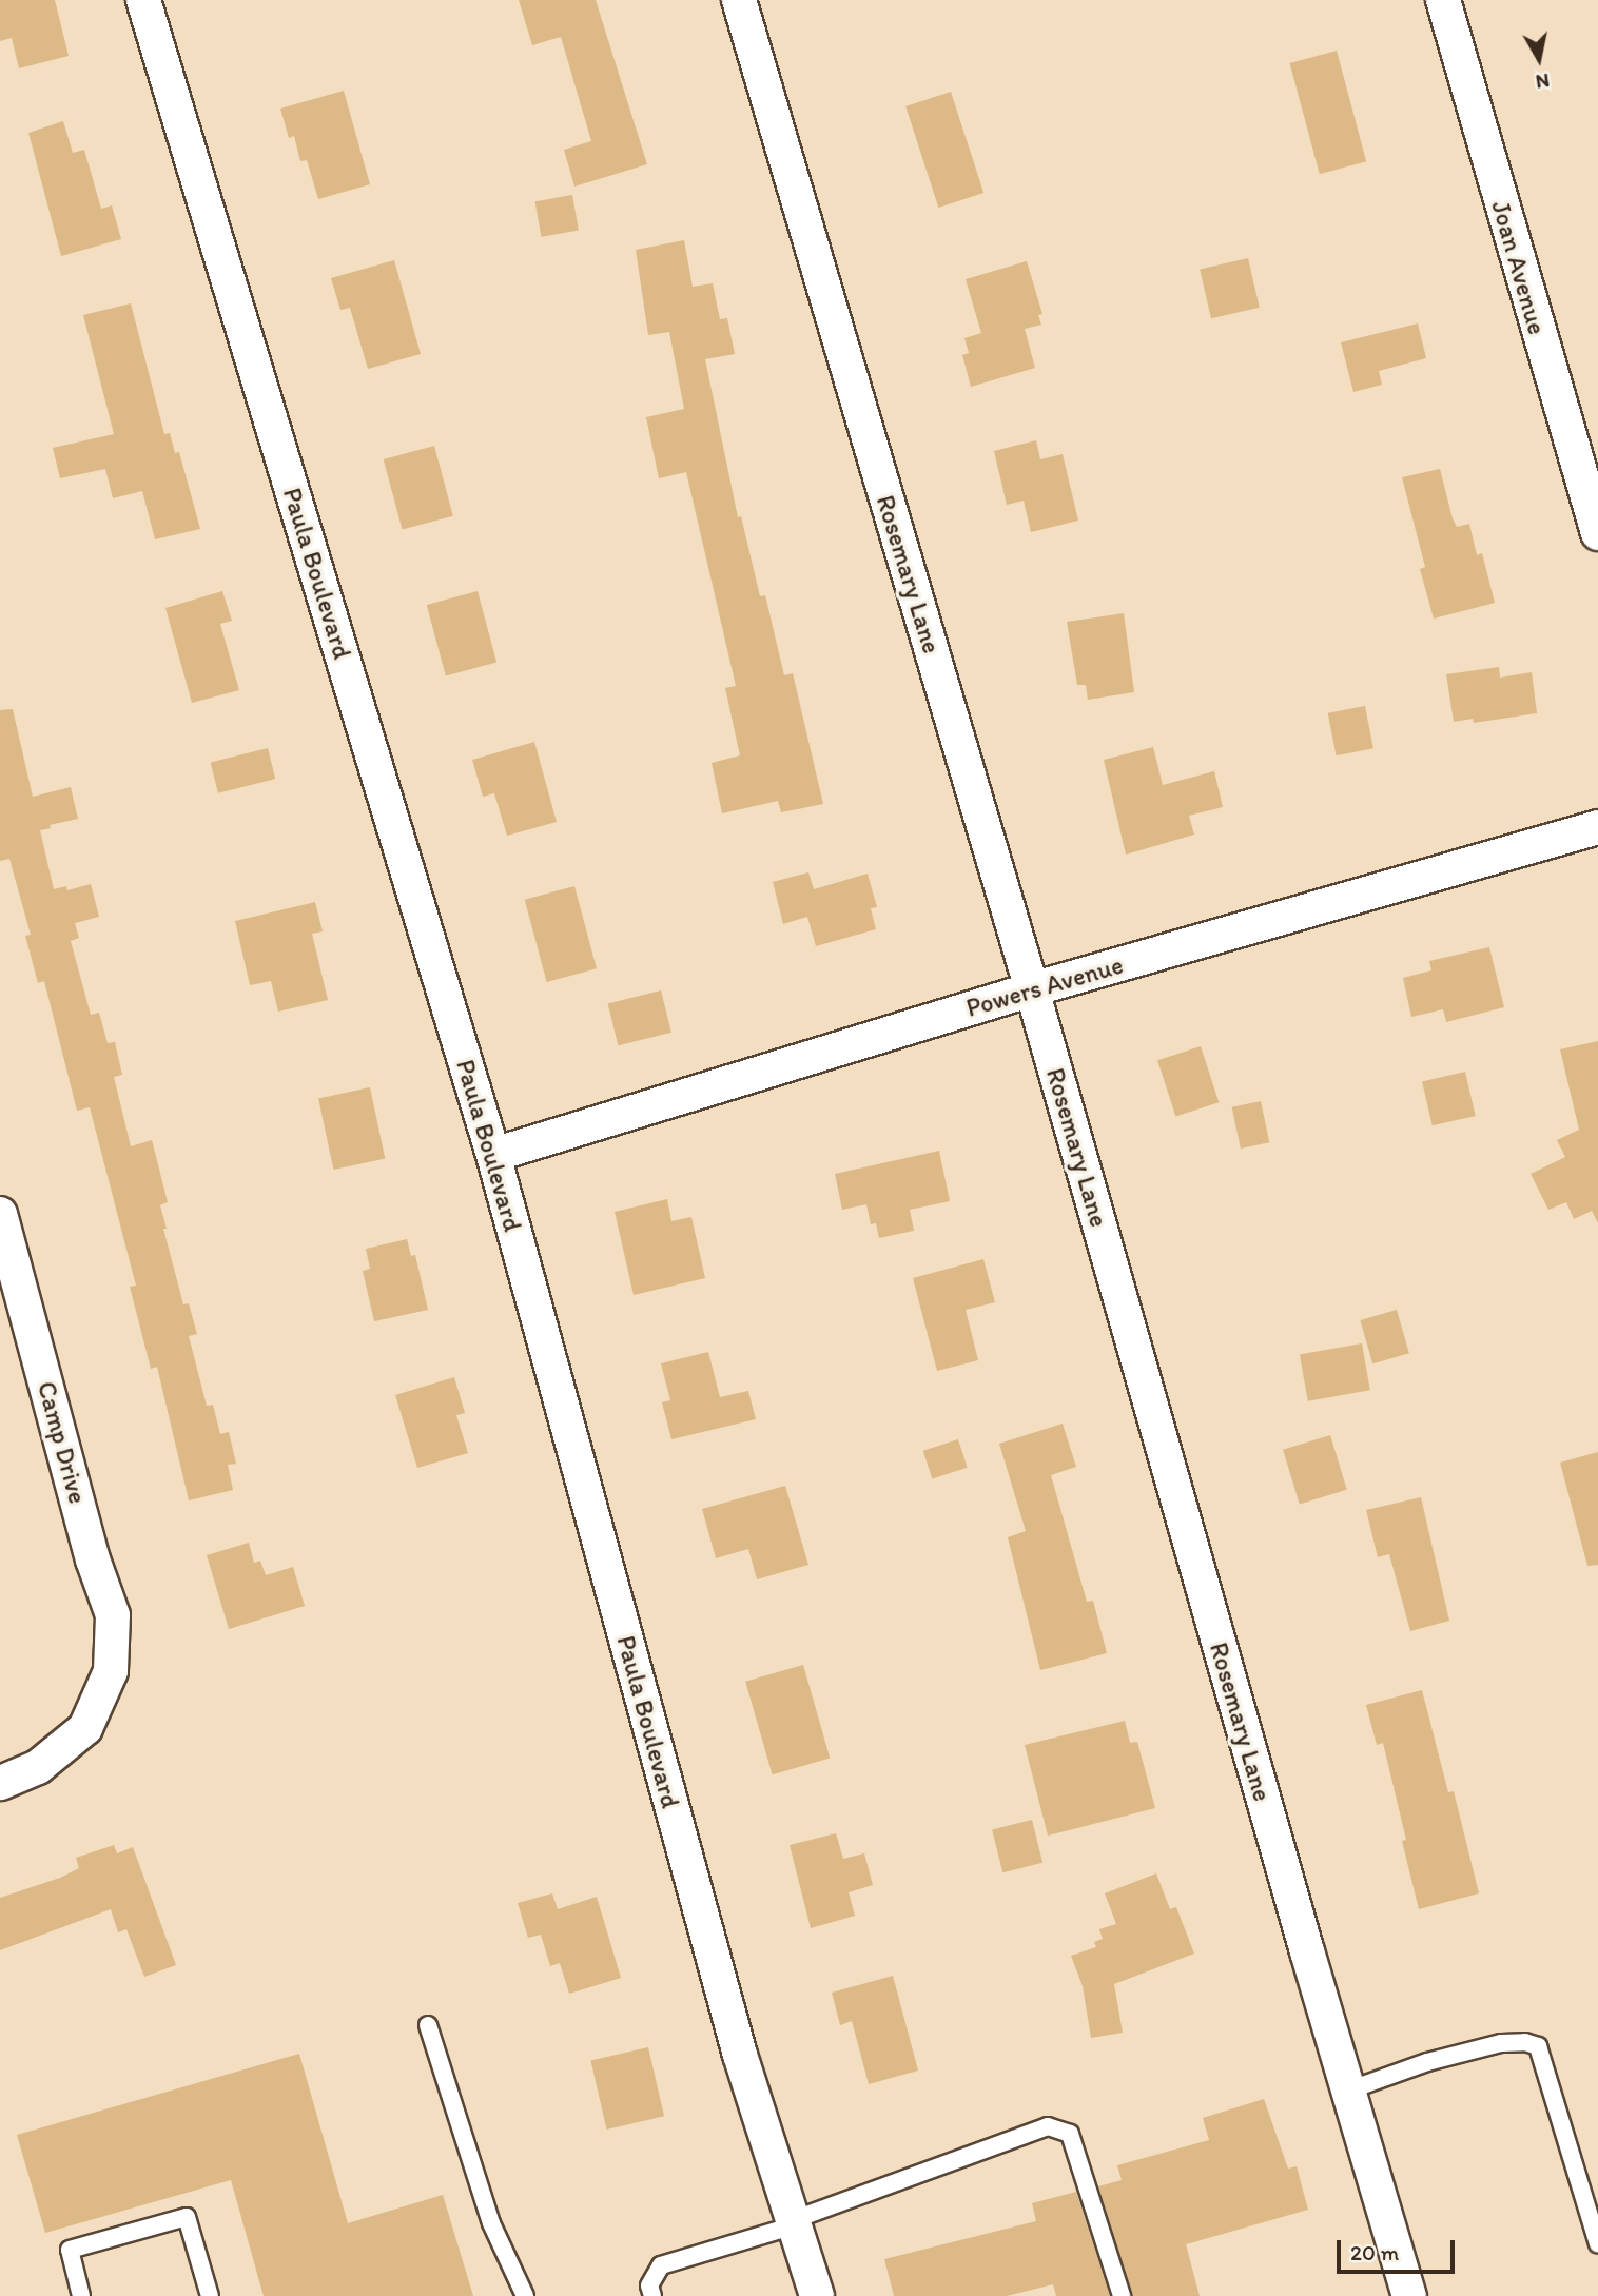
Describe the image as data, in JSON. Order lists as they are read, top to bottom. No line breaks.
{"streets":{"street":["Joan Avenue","Paula Boulevard","Rosemary Lane","Powers Avenue","Camp Drive"]},"crossings":[["Paula Boulevard","Powers Avenue"],["Rosemary Lane","Powers Avenue"]],"scale_bar":"20 m","north":"bottom"}
